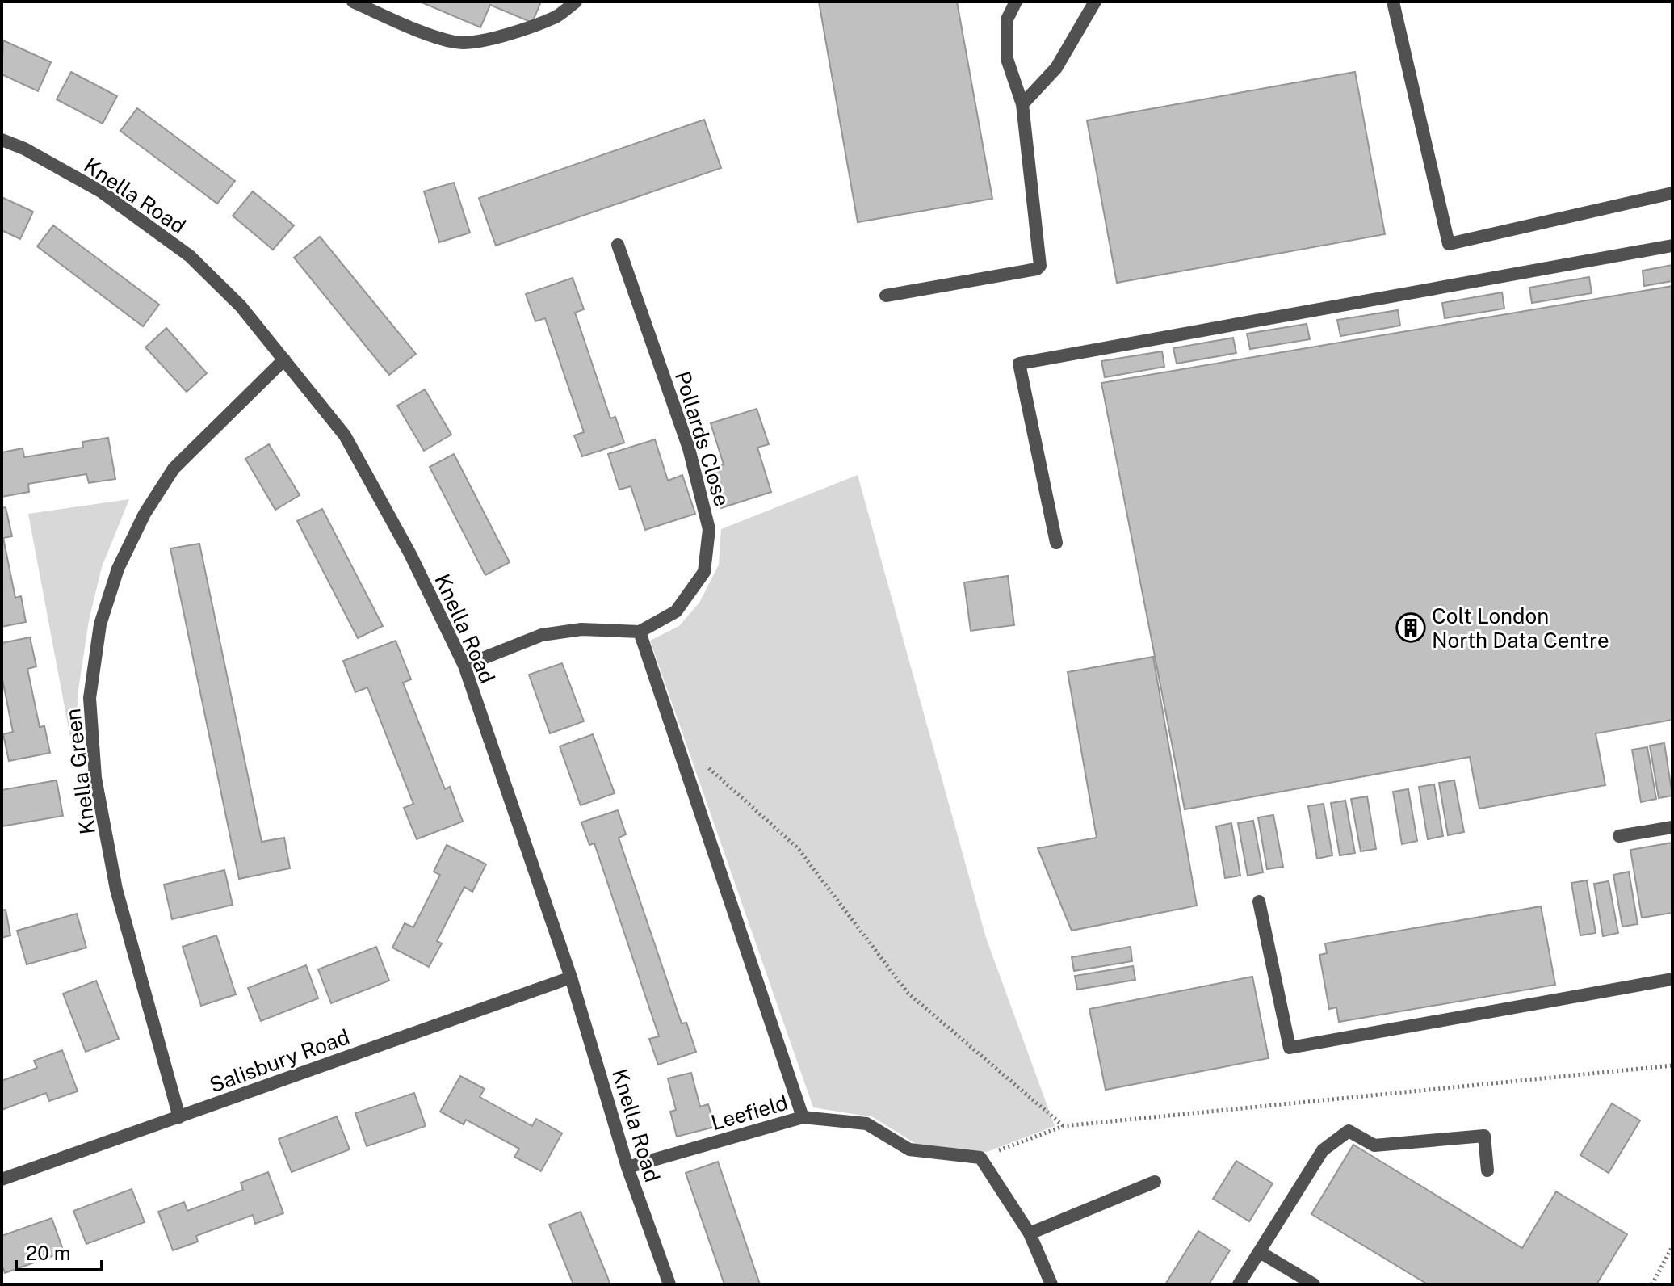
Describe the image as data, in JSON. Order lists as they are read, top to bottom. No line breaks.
{"streets":{"street":["Knella Road","Pollards Close","Knella Green","Salisbury Road","Leefield"]},"crossings":[["Knella Road","Knella Green"],["Knella Road","Salisbury Road"],["Knella Road","Leefield"],["Knella Green","Salisbury Road"]],"places":{"building":["Colt London North Data Centre"]},"scale_bar":"20 m"}
